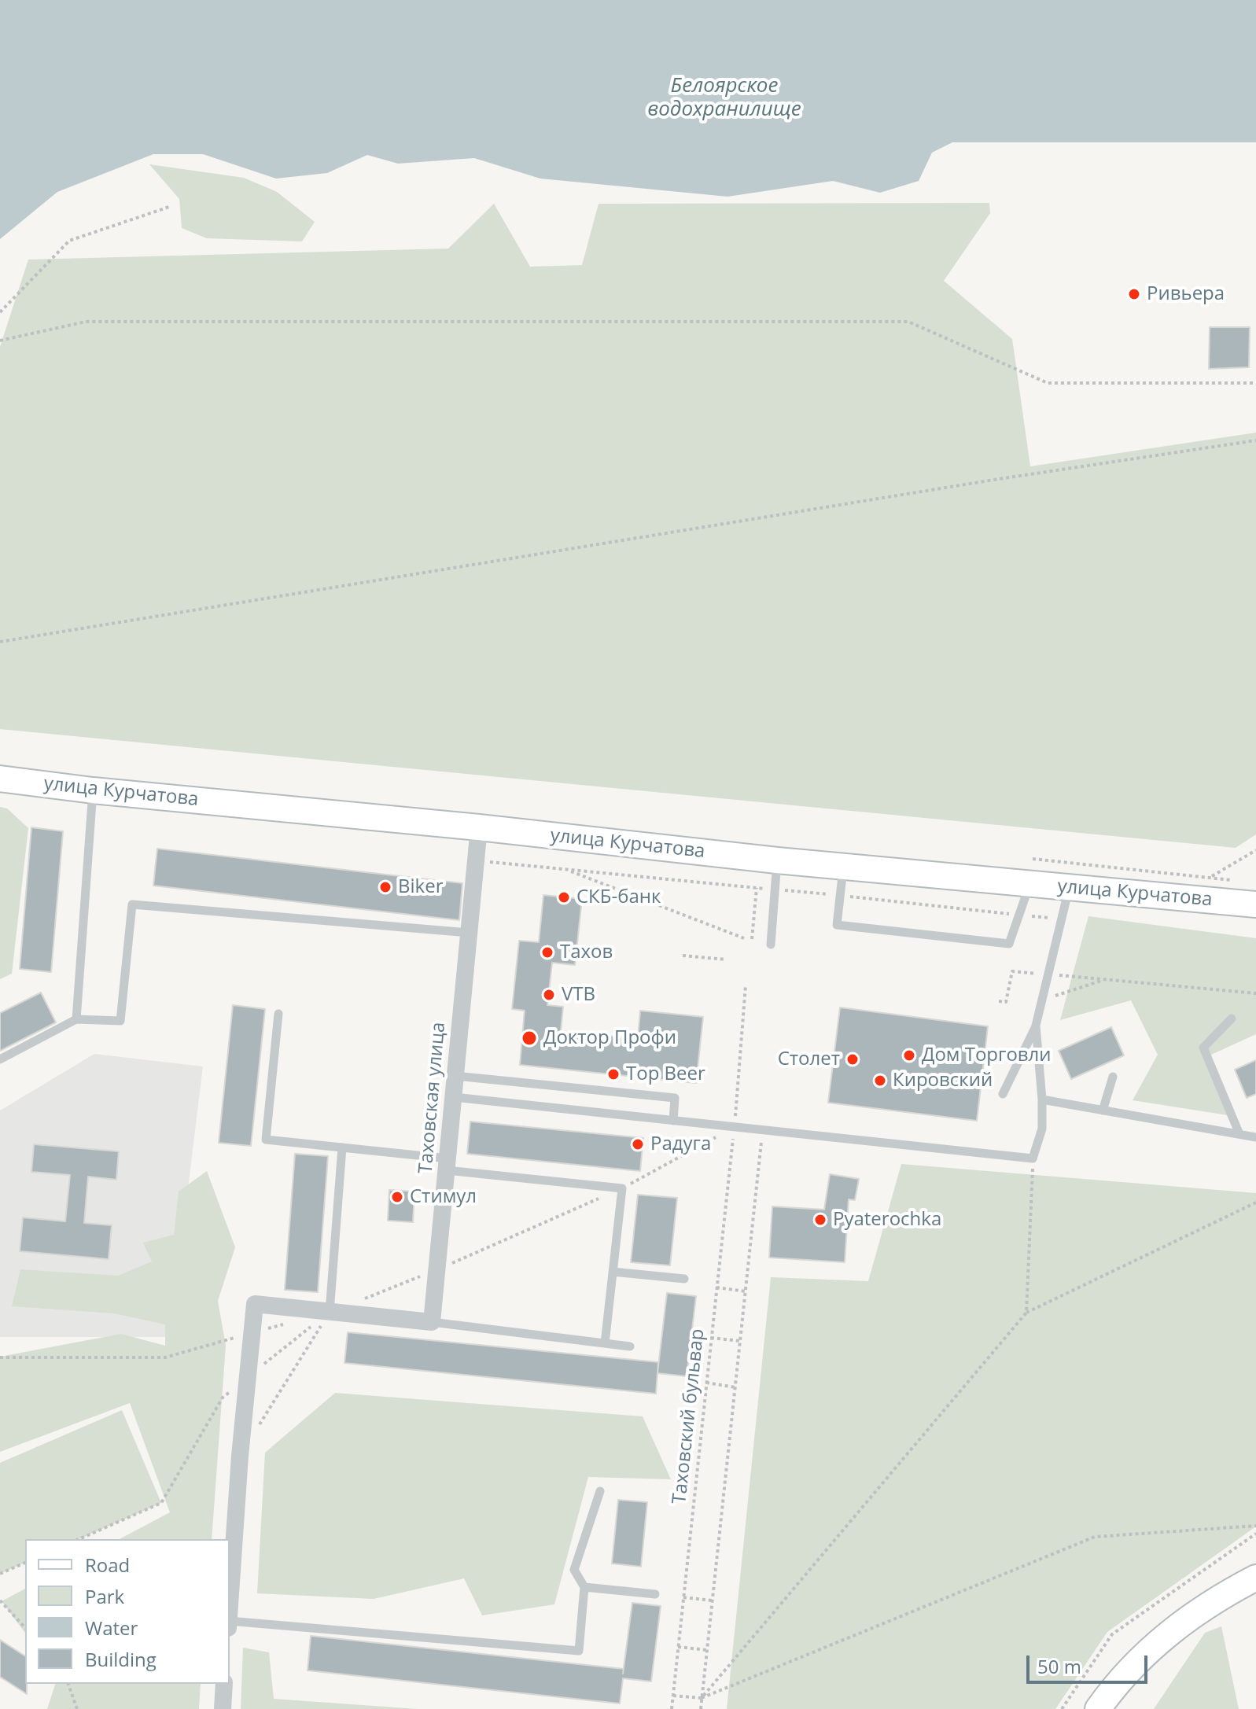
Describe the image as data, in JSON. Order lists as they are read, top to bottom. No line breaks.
{"streets":{"main road":["улица Курчатова"],"street":["Таховская улица"],"path":["Таховский бульвар"]},"crossings":[["улица Курчатова","Таховская улица"]],"water":["Белоярское водохранилище"],"places":["Ривьера","Biker","СКБ-банк","Тахов","VTB","Доктор Профи","Дом Торговли","Столет","Top Beer","Кировский","Радуга","Стимул","Pyaterochka"],"legend":["Road","Park","Water","Building"],"scale_bar":"50 m"}
